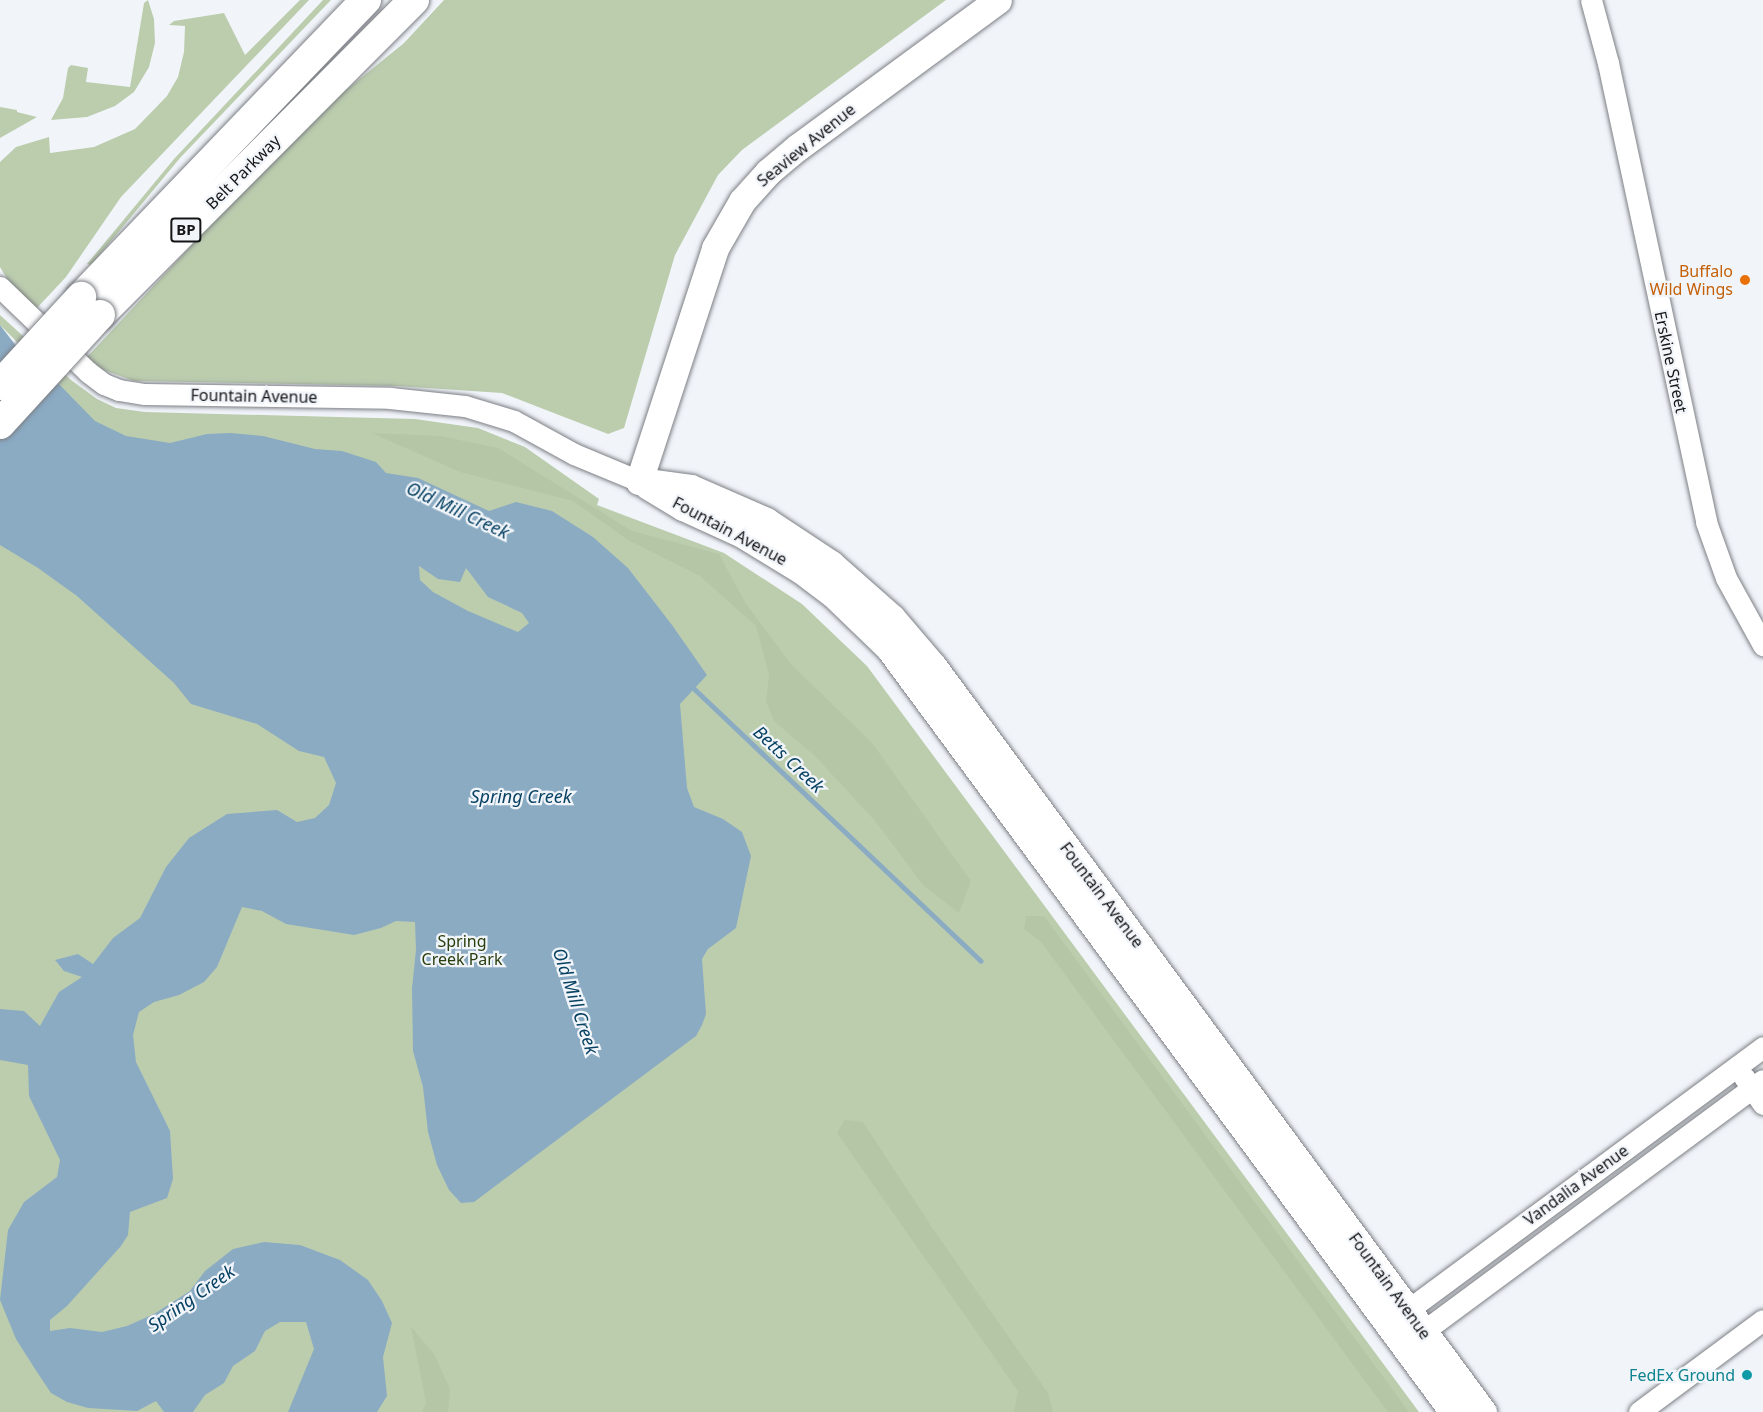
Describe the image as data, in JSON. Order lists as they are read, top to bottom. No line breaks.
{"streets":{"highway":["Belt Parkway","BP"],"main road":["Seaview Avenue","Fountain Avenue"],"street":["Erskine Street","Vandalia Avenue"]},"crossings":[["Seaview Avenue","Fountain Avenue"],["Fountain Avenue","Vandalia Avenue"]],"water":["Old Mill Creek","Betts Creek","Spring Creek"],"parks":["Spring Creek Park"],"places":["Buffalo Wild Wings","FedEx Ground"]}
